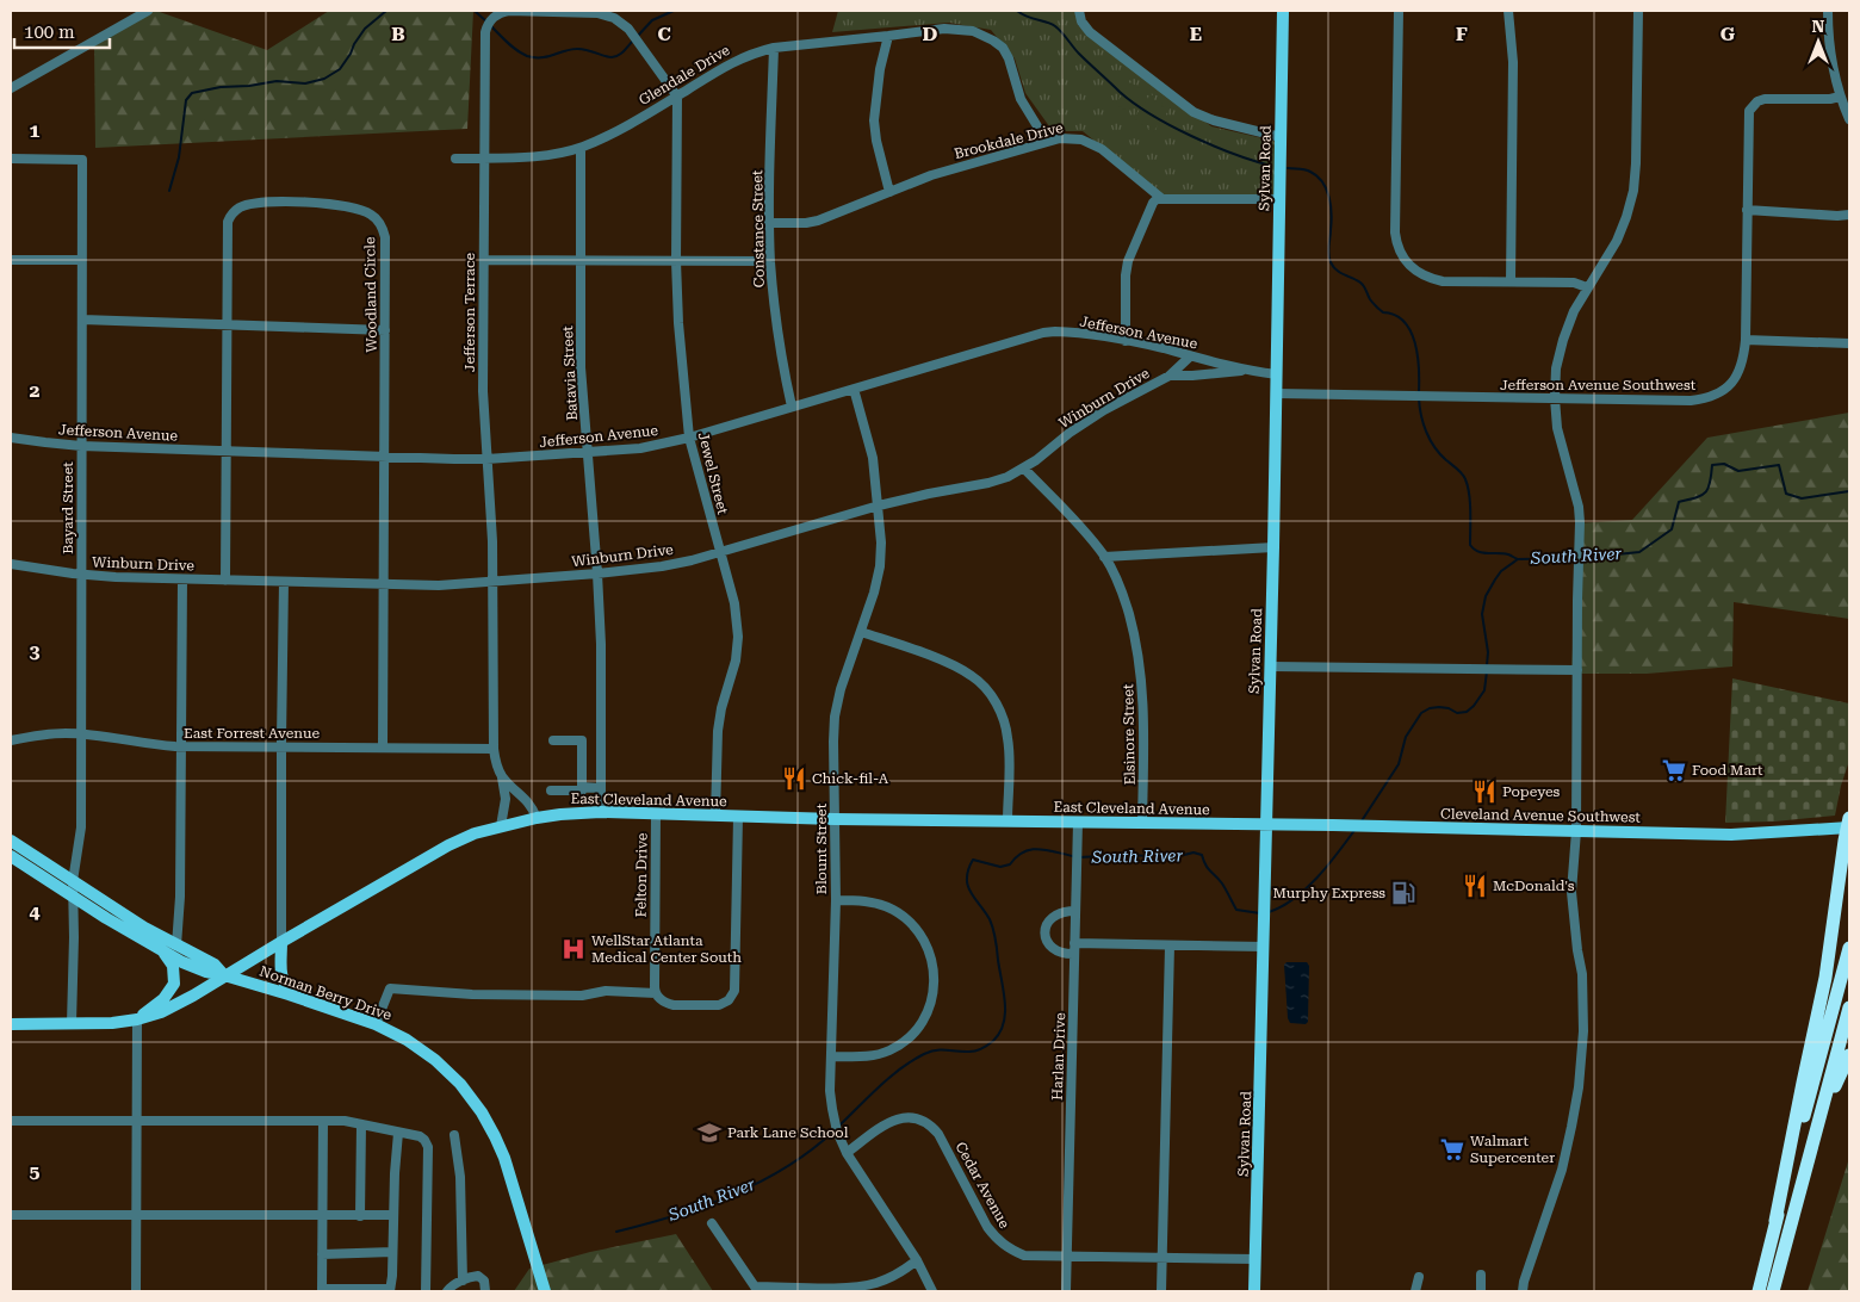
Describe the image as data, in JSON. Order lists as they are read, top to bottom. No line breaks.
{"streets":{"main road":["Sylvan Road","East Cleveland Avenue","Cleveland Avenue Southwest","Norman Berry Drive"],"street":["Glendale Drive","Brookdale Drive","Constance Street","Woodland Circle","Jefferson Terrace","Jefferson Avenue","Batavia Street","Jefferson Avenue Southwest","Winburn Drive","Jewel Street","Bayard Street","East Forrest Avenue","Elsinore Street","Blount Street","Felton Drive","Harlan Drive","Cedar Avenue"]},"crossings":[["Glendale Drive","Brookdale Drive"],["Glendale Drive","Constance Street"],["Glendale Drive","Jefferson Terrace"],["Glendale Drive","Batavia Street"],["Glendale Drive","Jewel Street"],["Brookdale Drive","Constance Street"],["Sylvan Road","Jefferson Avenue"],["Sylvan Road","Jefferson Avenue Southwest"],["Sylvan Road","East Cleveland Avenue"],["Sylvan Road","Cleveland Avenue Southwest"],["Sylvan Road","Cedar Avenue"],["Constance Street","Jefferson Avenue"],["Woodland Circle","Jefferson Avenue"],["Woodland Circle","Winburn Drive"],["Woodland Circle","East Forrest Avenue"],["Jefferson Terrace","Jefferson Avenue"],["Jefferson Terrace","Winburn Drive"],["Jefferson Terrace","Jewel Street"],["Jefferson Terrace","East Forrest Avenue"],["Jefferson Terrace","East Cleveland Avenue"],["Jefferson Avenue","Batavia Street"],["Jefferson Avenue","Winburn Drive"],["Jefferson Avenue","Jewel Street"],["Jefferson Avenue","Bayard Street"],["Jefferson Avenue","Blount Street"],["Batavia Street","Winburn Drive"],["Batavia Street","East Cleveland Avenue"],["Winburn Drive","Jewel Street"],["Winburn Drive","Bayard Street"],["Winburn Drive","Elsinore Street"],["Winburn Drive","Blount Street"],["Jewel Street","East Cleveland Avenue"],["Bayard Street","East Forrest Avenue"],["Bayard Street","East Cleveland Avenue"],["Bayard Street","Norman Berry Drive"],["Elsinore Street","East Cleveland Avenue"],["East Cleveland Avenue","Cleveland Avenue Southwest"],["East Cleveland Avenue","Blount Street"],["East Cleveland Avenue","Felton Drive"],["East Cleveland Avenue","Norman Berry Drive"],["East Cleveland Avenue","Harlan Drive"],["Blount Street","Cedar Avenue"],["Harlan Drive","Cedar Avenue"]],"water":["South River"],"places":{"supermarket":["Food Mart","Walmart Supercenter"],"restaurant":["Chick-fil-A","Popeyes","McDonald's"],"fuel station":["Murphy Express"],"hospital":["WellStar Atlanta Medical Center South"],"school or university":["Park Lane School"]},"scale_bar":"100 m","north":"top","grid":{"columns":["B","C","D","E","F","G"],"rows":["1","2","3","4","5"]}}
